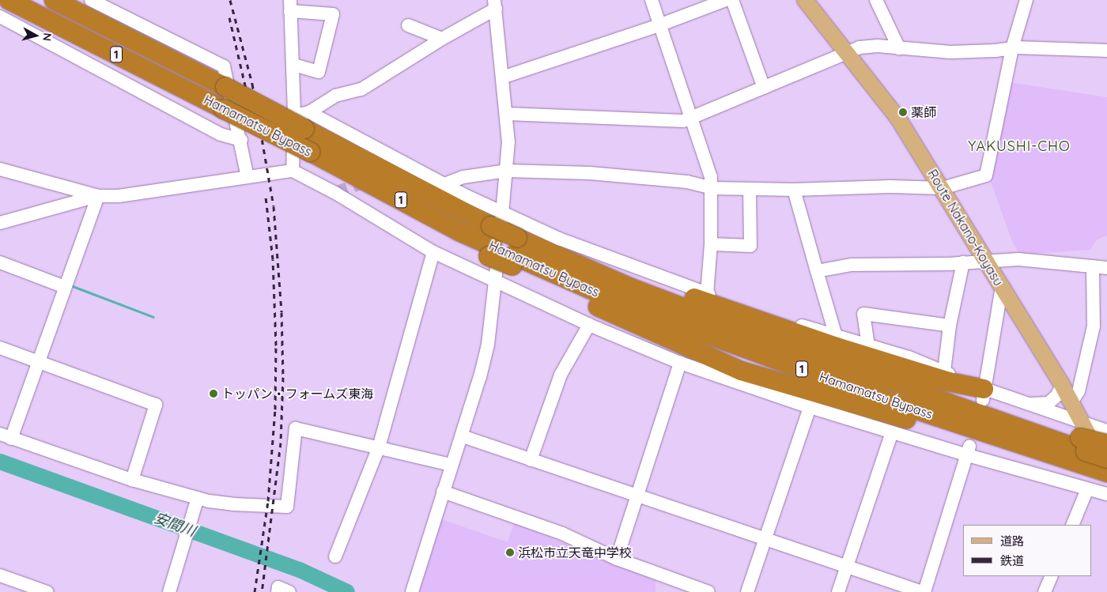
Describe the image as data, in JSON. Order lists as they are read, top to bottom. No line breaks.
{"streets":{"highway":["1","Hamamatsu Bypass"],"main road":["Route Nakano-Koyasu"]},"crossings":[["1","Hamamatsu Bypass"],["1","Route Nakano-Koyasu"],["Hamamatsu Bypass","Route Nakano-Koyasu"]],"districts":["YAKUSHI-CHO"],"water":["安間川"],"places":["薬師","トッパン・フォームズ東海","浜松市立天竜中学校"],"legend":["道路","鉄道"],"north":"right"}
